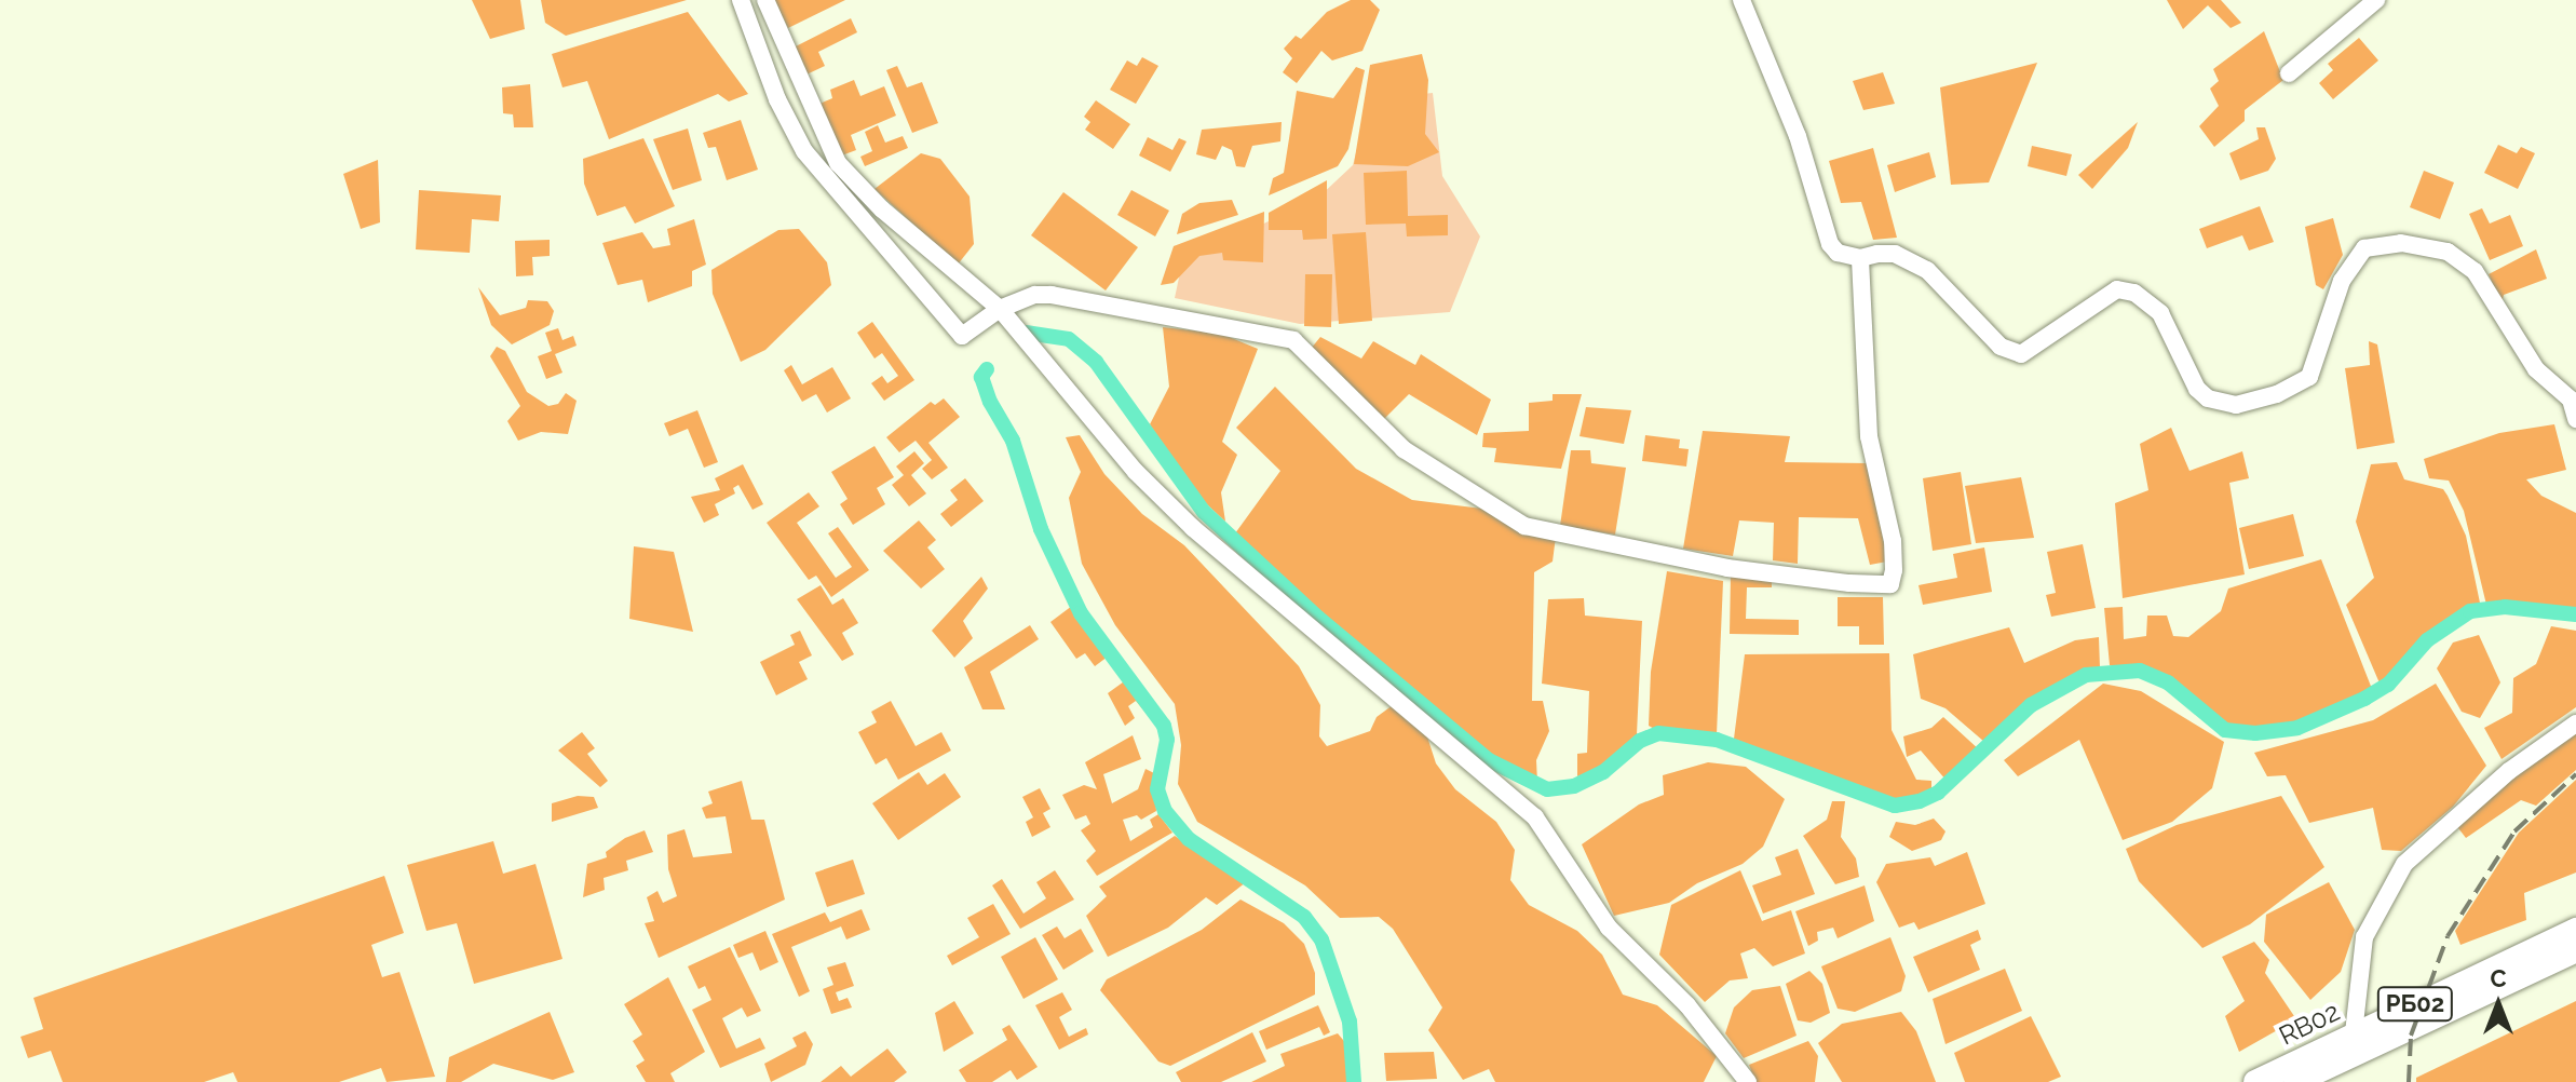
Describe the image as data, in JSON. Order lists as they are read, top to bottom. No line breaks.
{"streets":{"highway":["РБ02","RB02"]},"north":"top"}
